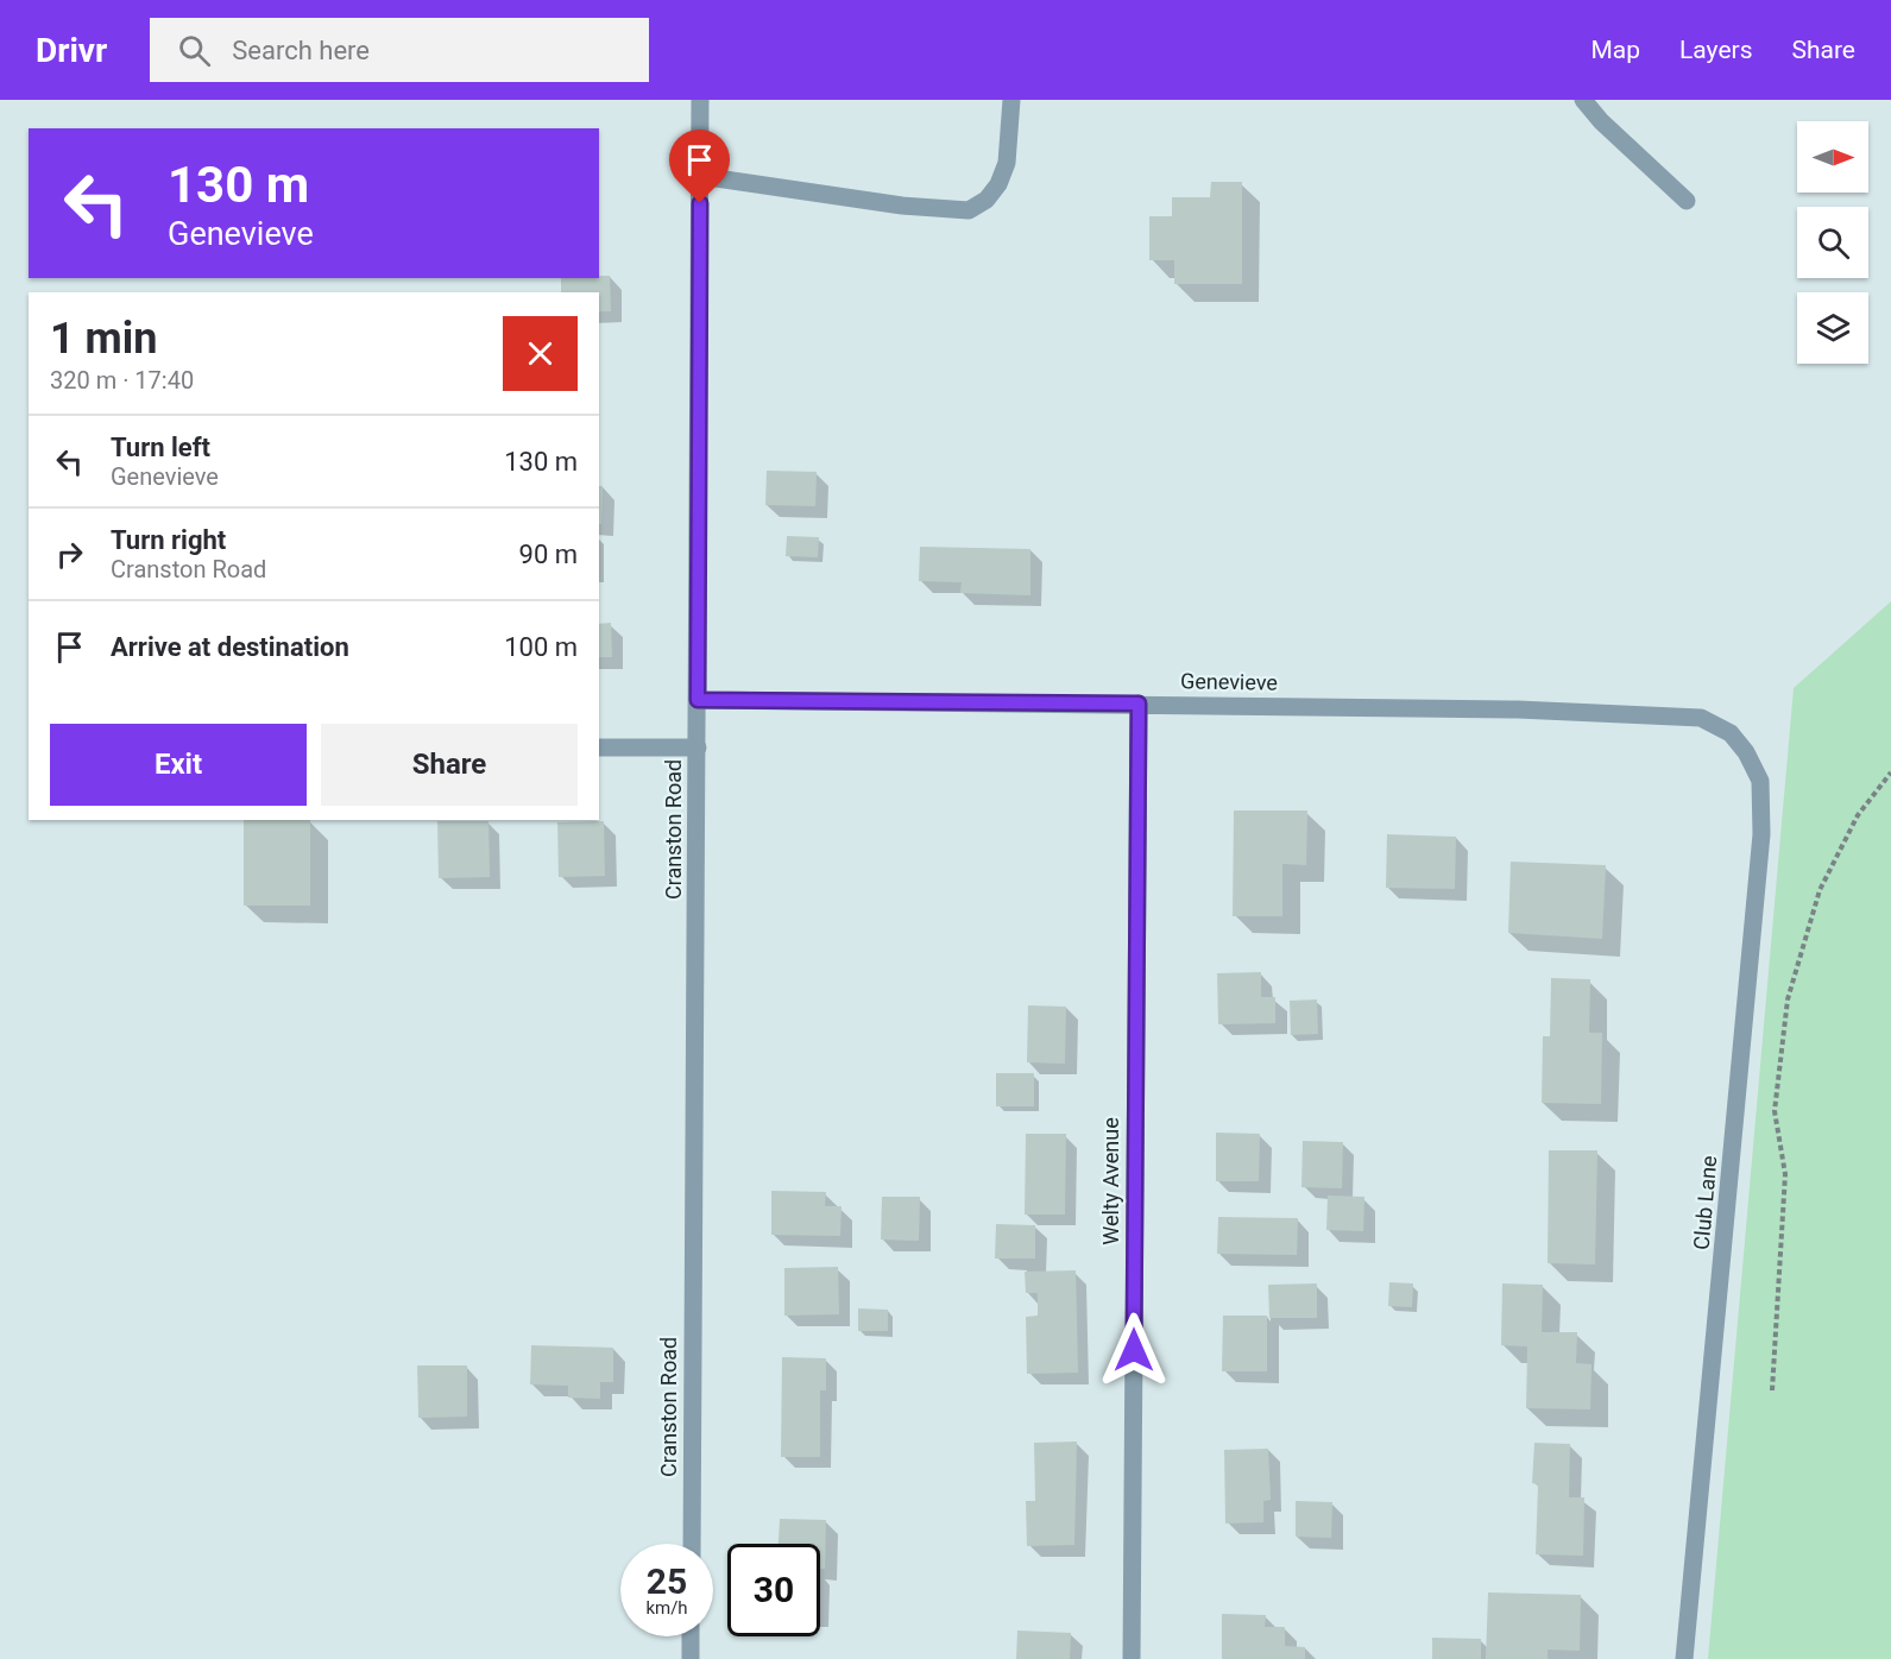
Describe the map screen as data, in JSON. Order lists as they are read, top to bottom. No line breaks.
{"streets":{"street":["Genevieve","Cranston Road","Welty Avenue","Club Lane"]},"crossings":[["Genevieve","Cranston Road"],["Genevieve","Welty Avenue"],["Genevieve","Club Lane"]],"north":"right","page":{"header":"Drivr","search":"Search here","nav":["Map","Layers","Share"],"turn":["130 m","Genevieve"],"heading":["1 min","320 m · 17:40"],"list":[{"name":"Turn left","note":"Genevieve","value":"130 m"},{"name":"Turn right","note":"Cranston Road","value":"90 m"},{"name":"Arrive at destination","value":"100 m"}],"buttons":["Exit","Share"],"speed":"25 km/h","limit":"30"}}
